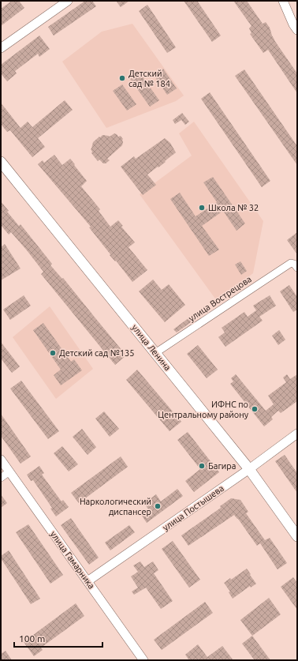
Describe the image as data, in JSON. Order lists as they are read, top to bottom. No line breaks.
{"streets":{"main road":["улица Ленина"],"street":["улица Вострецова","улица Постышева","улица Гамарника"]},"crossings":[["улица Вострецова","улица Ленина"],["улица Ленина","улица Постышева"],["улица Постышева","улица Гамарника"]],"places":["Детский сад № 184","Школа № 32","Детский сад №135","ИФНС по Центральному району","Багира","Наркологический диспансер"],"scale_bar":"100 m"}
